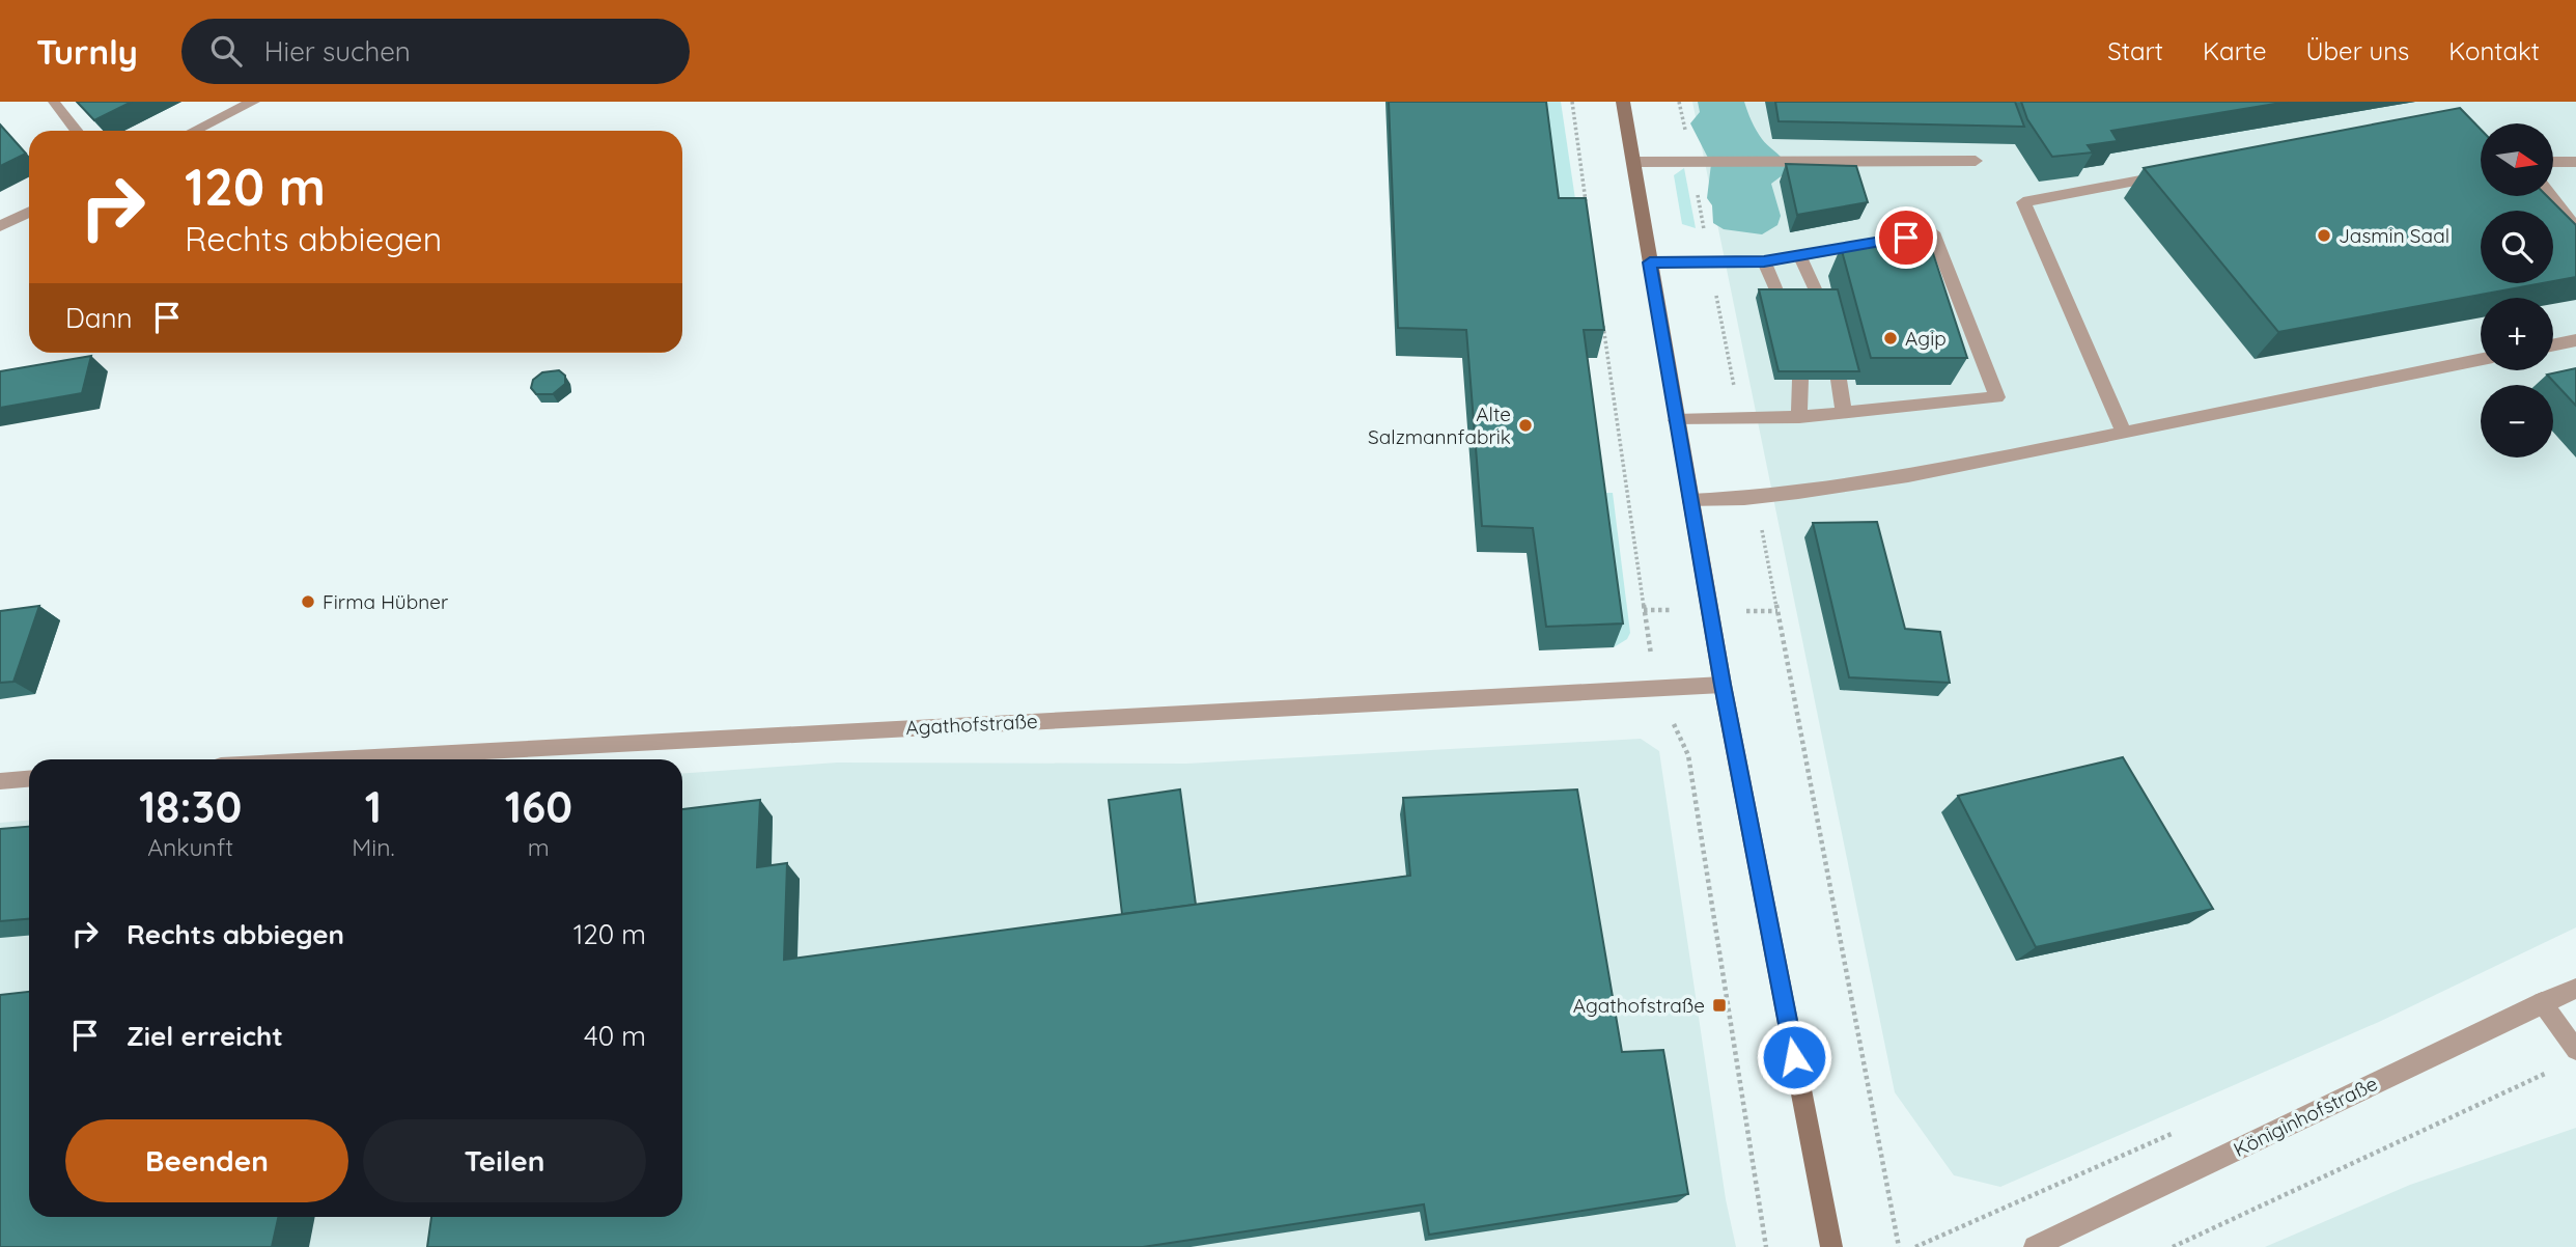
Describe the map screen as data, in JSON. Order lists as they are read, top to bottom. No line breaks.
{"streets":{"street":["Agathofstraße","Königinhofstraße"]},"places":{"other":["Jasmin Saal","Agip","Alte Salzmannfabrik","Firma Hübner"],"transit":["Agathofstraße"]},"north":"right","page":{"header":"Turnly","search":"Hier suchen","nav":["Start","Karte","Über uns","Kontakt"],"map_buttons":["+","−"],"turn":["120 m","Rechts abbiegen"],"then":"Dann","eta":["18:30","Ankunft","1","Min.","160","m"],"list":[{"name":"Rechts abbiegen","value":"120 m"},{"name":"Ziel erreicht","value":"40 m"}],"buttons":["Beenden","Teilen"]}}
